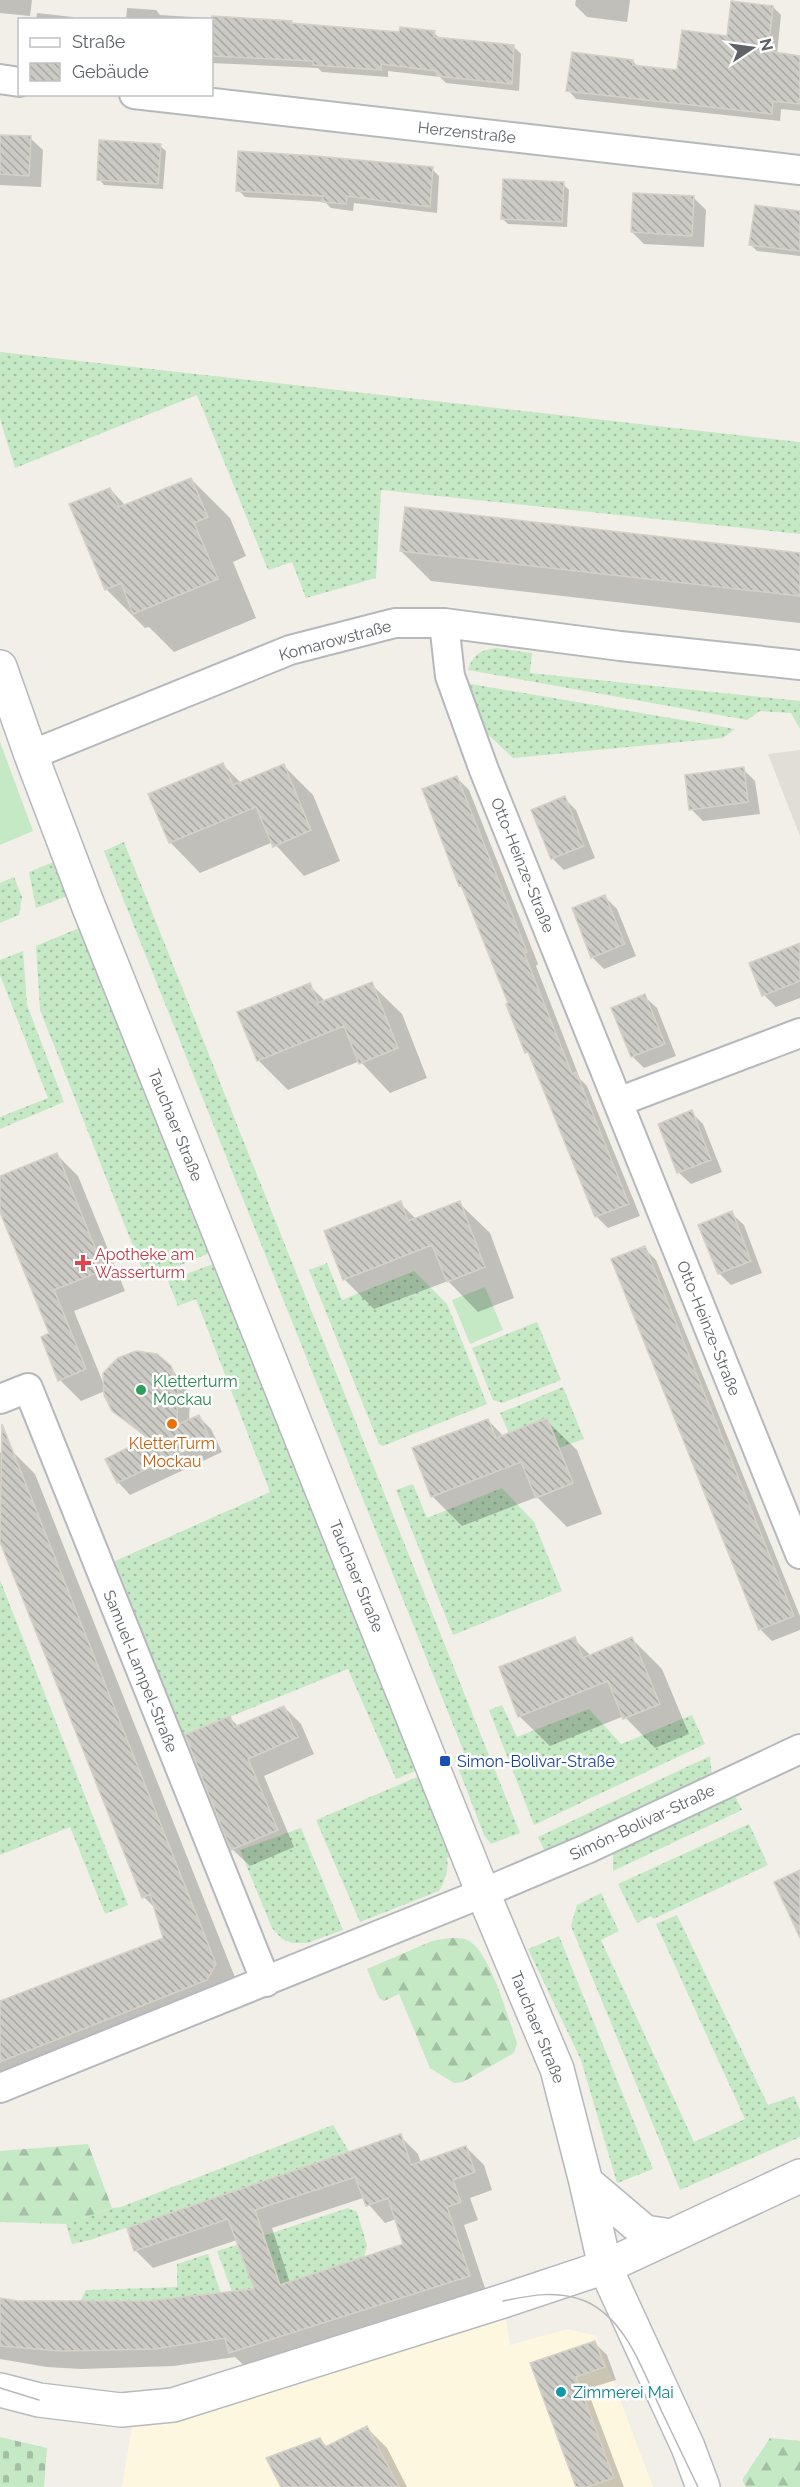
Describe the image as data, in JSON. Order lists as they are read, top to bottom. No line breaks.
{"streets":{"street":["Herzenstraße","Komarowstraße","Otto-Heinze-Straße","Tauchaer Straße","Samuel-Lampel-Straße","Simón-Bolívar-Straße"]},"crossings":[["Komarowstraße","Otto-Heinze-Straße"],["Komarowstraße","Tauchaer Straße"],["Tauchaer Straße","Simón-Bolívar-Straße"]],"places":{"health":["Apotheke am Wasserturm"],"other":["Kletterturm Mockau","KletterTurm Mockau","Zimmerei Mai"],"transit":["Simon-Bolivar-Straße"]},"legend":["Straße","Gebäude"],"north":"right"}
